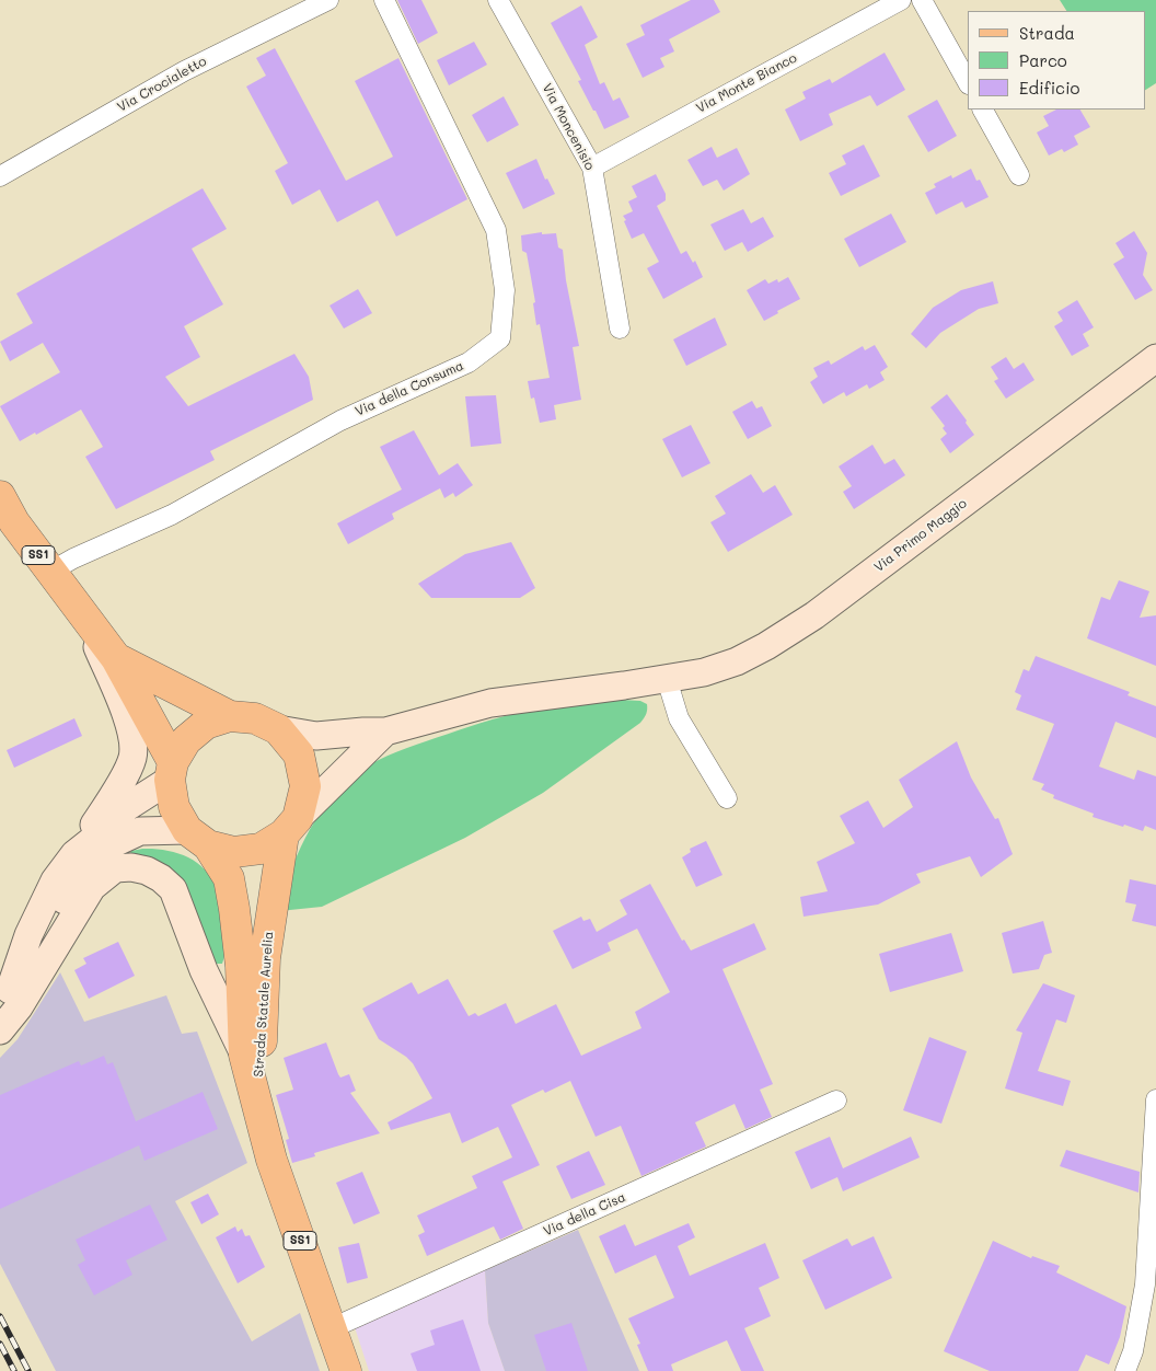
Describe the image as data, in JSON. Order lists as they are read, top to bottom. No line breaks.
{"streets":{"main road":["SS1","Strada Statale Aurelia"],"street":["Via Monte Bianco","Via Crocialetto","Via Moncenisio","Via della Consuma","Via Primo Maggio","Via della Cisa"]},"crossings":[["Via Monte Bianco","Via Moncenisio"],["Via della Consuma","SS1"],["Via Primo Maggio","SS1"],["Via Primo Maggio","Strada Statale Aurelia"],["SS1","Strada Statale Aurelia"],["Strada Statale Aurelia","Via della Cisa"]],"legend":["Strada","Parco","Edificio"]}
